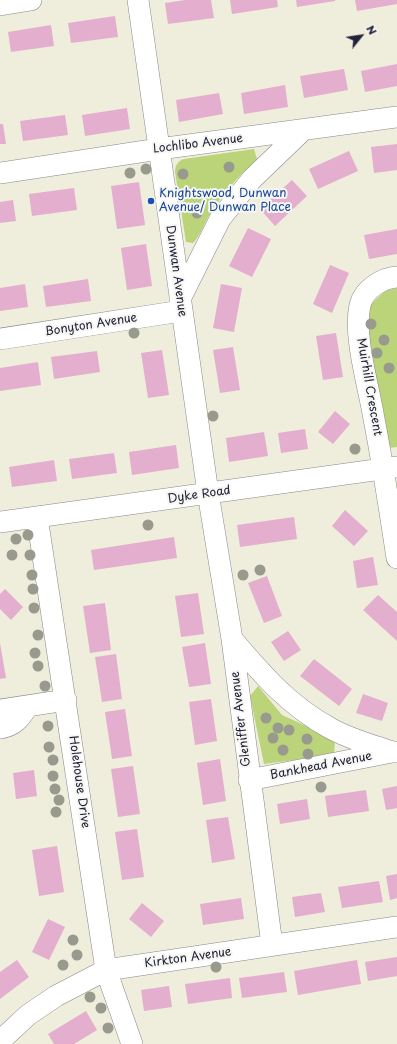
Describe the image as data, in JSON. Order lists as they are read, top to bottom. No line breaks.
{"streets":{"street":["Lochlibo Avenue","Dunwan Avenue","Bonyton Avenue","Muirhill Crescent","Dyke Road","Gleniffer Avenue","Bankhead Avenue","Holehouse Drive","Kirkton Avenue"]},"crossings":[["Lochlibo Avenue","Dunwan Avenue"],["Dunwan Avenue","Bonyton Avenue"],["Dunwan Avenue","Dyke Road"],["Dunwan Avenue","Gleniffer Avenue"],["Muirhill Crescent","Dyke Road"],["Dyke Road","Gleniffer Avenue"],["Dyke Road","Holehouse Drive"],["Gleniffer Avenue","Bankhead Avenue"],["Gleniffer Avenue","Kirkton Avenue"],["Holehouse Drive","Kirkton Avenue"]],"places":["Knightswood, Dunwan Avenue/ Dunwan Place"],"north":"top right"}
